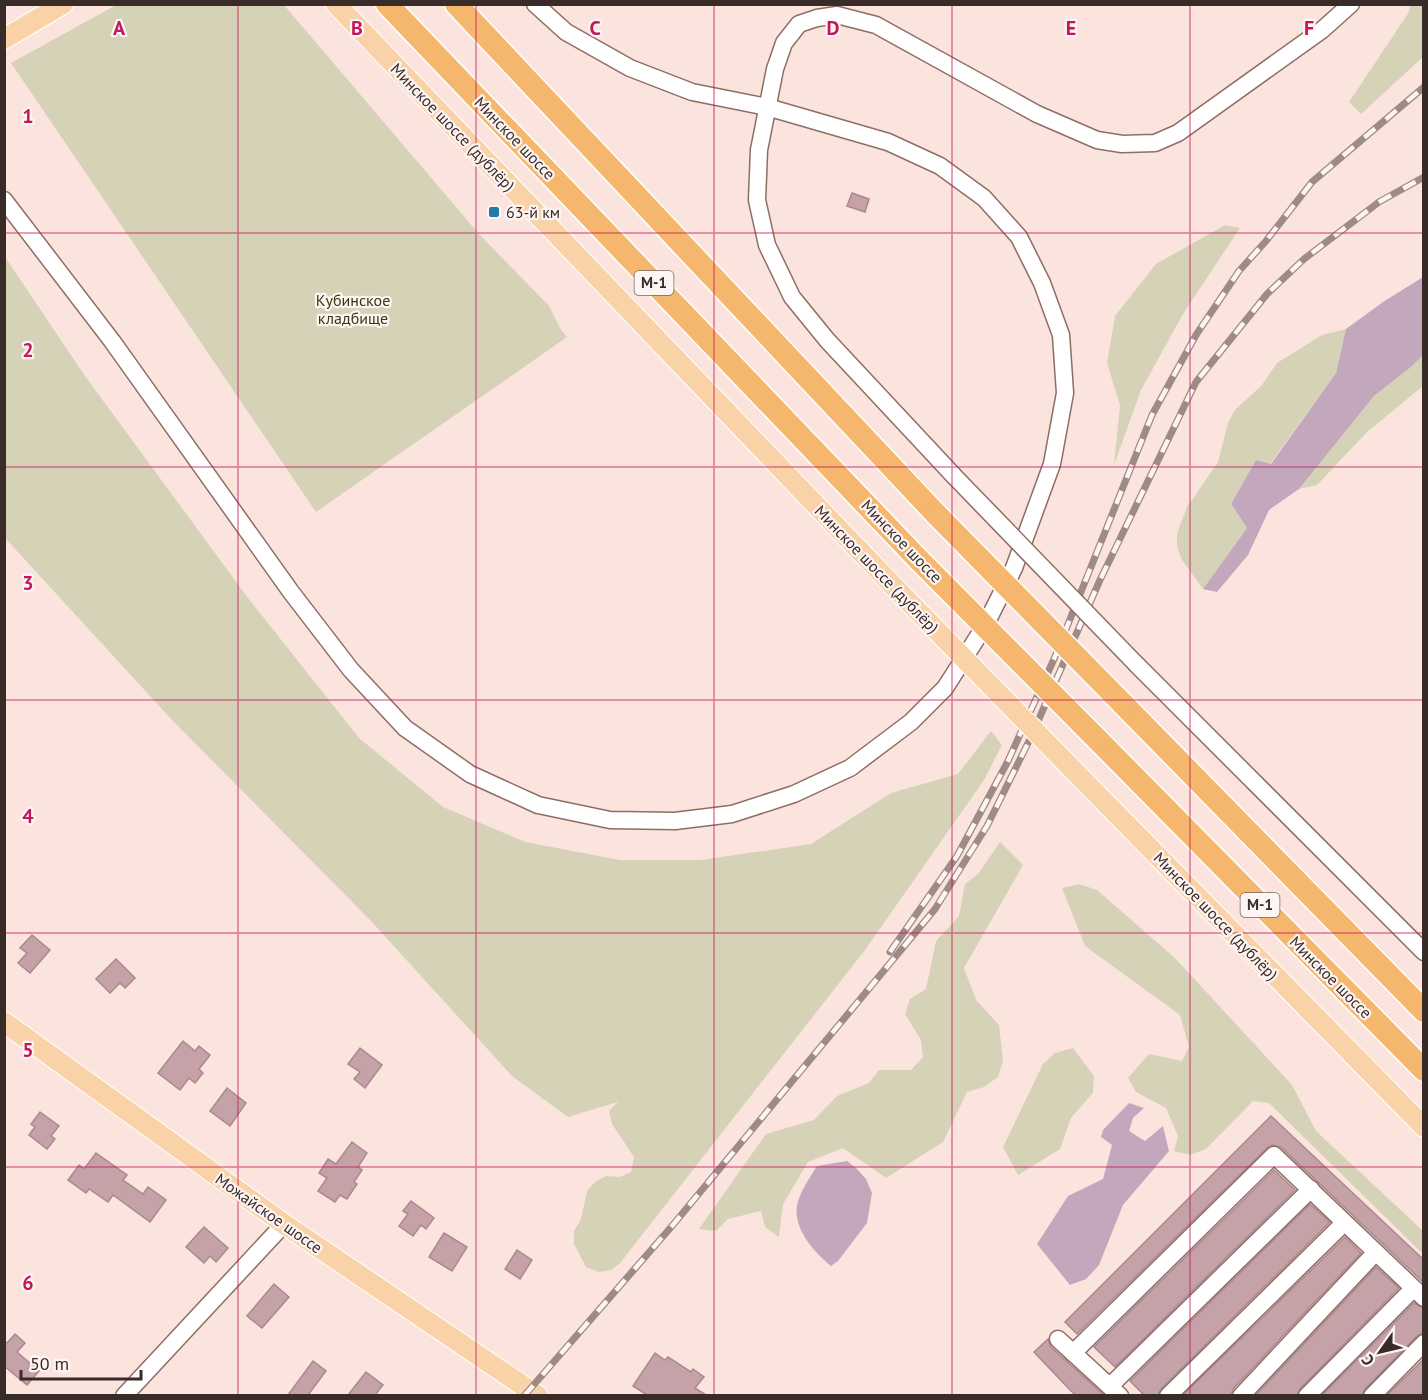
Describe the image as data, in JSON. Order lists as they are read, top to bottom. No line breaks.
{"streets":{"highway":["Минское шоссе","М-1"],"main road":["Минское шоссе (дублёр)","Можайское шоссе"]},"parks":["Кубинское кладбище"],"places":{"transit":["63-й км"]},"scale_bar":"50 m","north":"bottom left","grid":{"columns":["A","B","C","D","E","F"],"rows":["1","2","3","4","5","6"]}}
